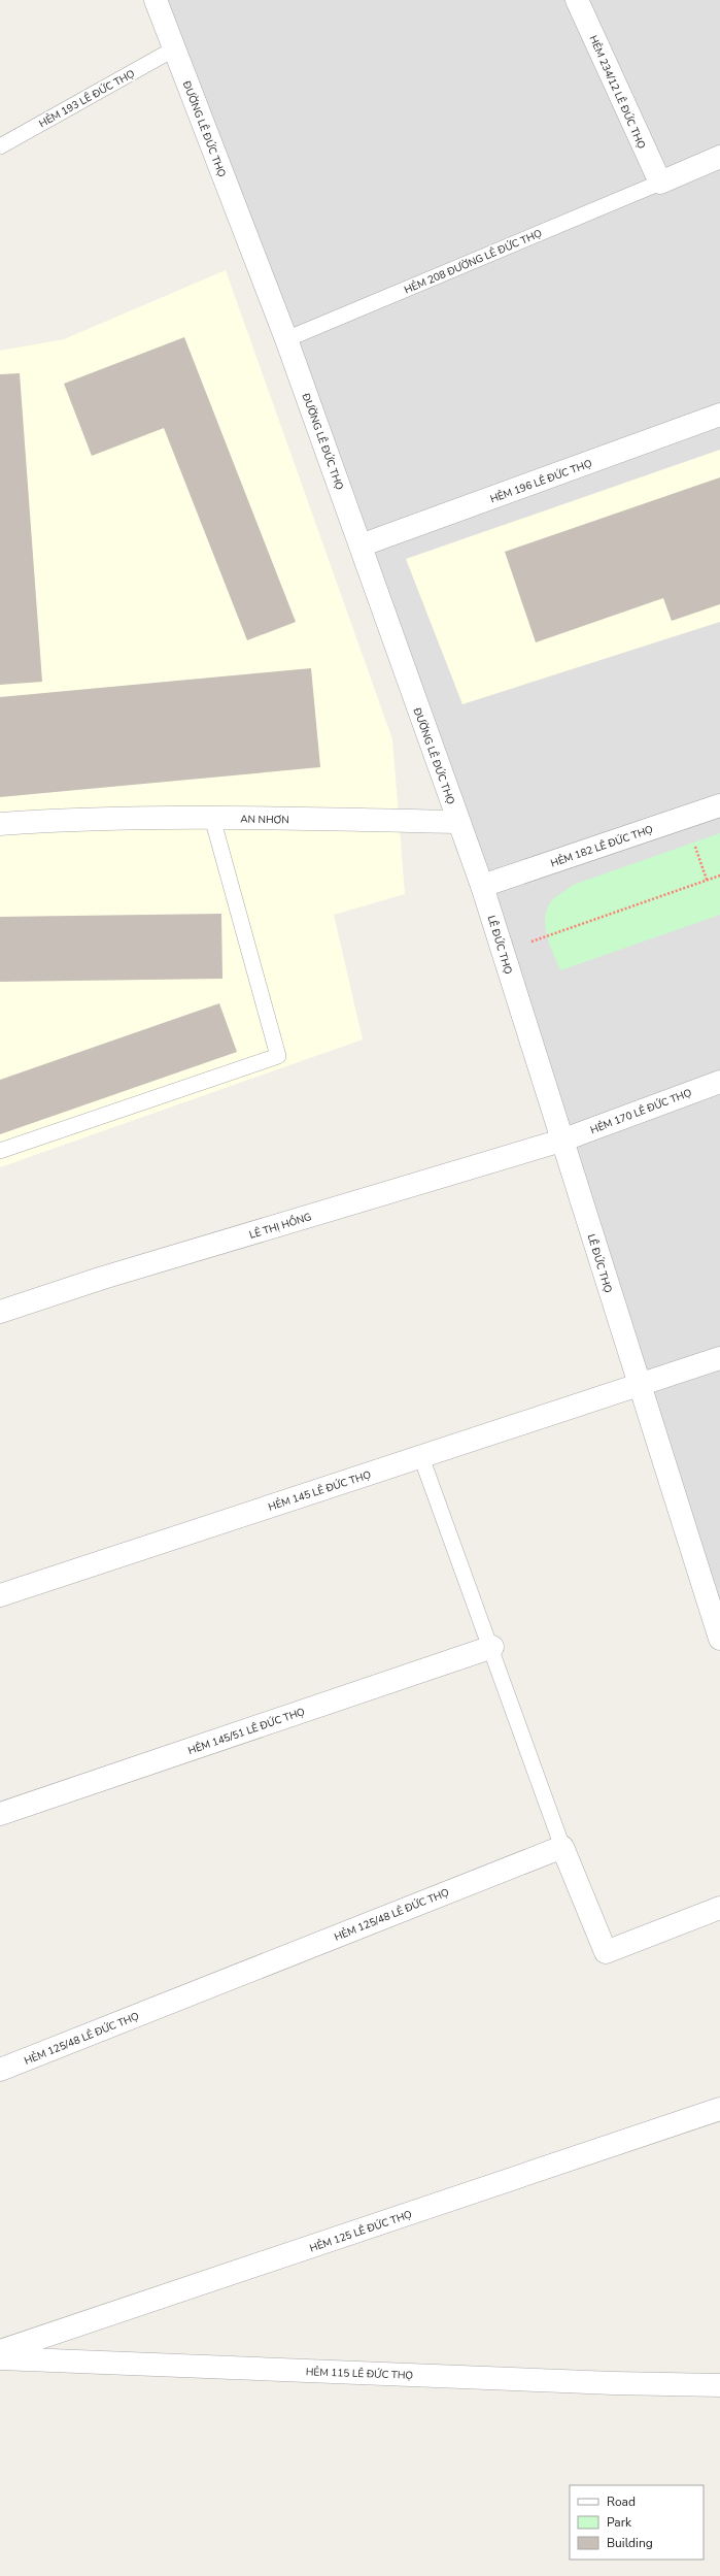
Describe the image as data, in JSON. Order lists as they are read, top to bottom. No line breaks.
{"streets":{"street":["HẺM 234/12 LÊ ĐỨC THỌ","ĐƯỜNG LÊ ĐỨC THỌ","HẺM 196 LÊ ĐỨC THỌ","AN NHƠN","HẺM 182 LÊ ĐỨC THỌ","LÊ ĐỨC THỌ","HẺM 170 LÊ ĐỨC THỌ","LÊ THỊ HỒNG","HẺM 145 LÊ ĐỨC THỌ","HẺM 145/51 LÊ ĐỨC THỌ","HẺM 125/48 LÊ ĐỨC THỌ","HẺM 125 LÊ ĐỨC THỌ","HẺM 115 LÊ ĐỨC THỌ"],"lane":["HẺM 193 LÊ ĐỨC THỌ","HẺM 208 ĐƯỜNG LÊ ĐỨC THỌ"]},"crossings":[["HẺM 234/12 LÊ ĐỨC THỌ","HẺM 208 ĐƯỜNG LÊ ĐỨC THỌ"],["HẺM 193 LÊ ĐỨC THỌ","ĐƯỜNG LÊ ĐỨC THỌ"],["ĐƯỜNG LÊ ĐỨC THỌ","HẺM 208 ĐƯỜNG LÊ ĐỨC THỌ"],["ĐƯỜNG LÊ ĐỨC THỌ","HẺM 196 LÊ ĐỨC THỌ"],["ĐƯỜNG LÊ ĐỨC THỌ","AN NHƠN"],["ĐƯỜNG LÊ ĐỨC THỌ","HẺM 182 LÊ ĐỨC THỌ"],["ĐƯỜNG LÊ ĐỨC THỌ","LÊ ĐỨC THỌ"],["HẺM 182 LÊ ĐỨC THỌ","LÊ ĐỨC THỌ"],["LÊ ĐỨC THỌ","HẺM 170 LÊ ĐỨC THỌ"],["LÊ ĐỨC THỌ","LÊ THỊ HỒNG"],["LÊ ĐỨC THỌ","HẺM 145 LÊ ĐỨC THỌ"],["HẺM 170 LÊ ĐỨC THỌ","LÊ THỊ HỒNG"]],"legend":["Road","Park","Building"]}
